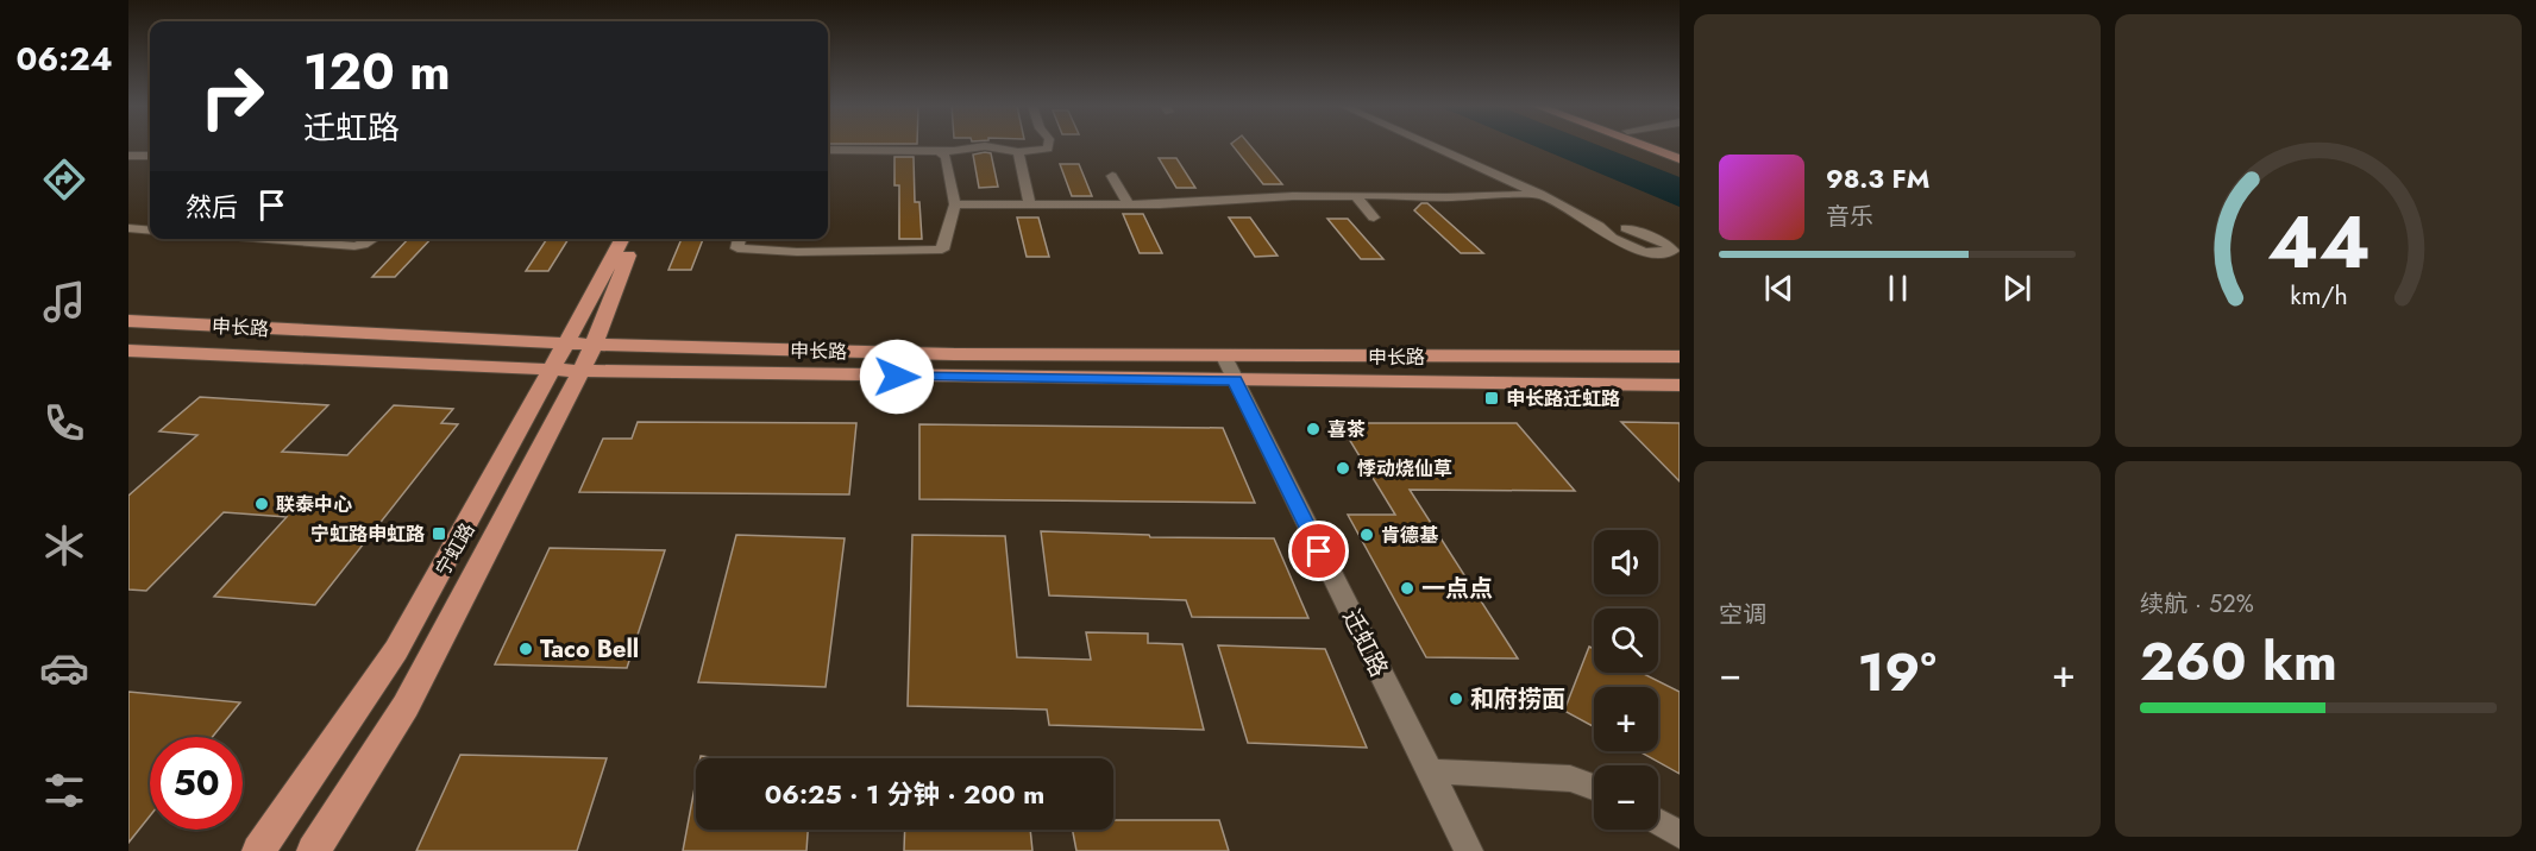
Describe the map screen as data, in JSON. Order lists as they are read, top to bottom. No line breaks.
{"streets":{"main road":["申长路","宁虹路"],"street":["迁虹路"]},"crossings":[["申长路","宁虹路"],["申长路","迁虹路"]],"places":{"transit":["申长路迁虹路","宁虹路申虹路"],"other":["喜茶","悸动烧仙草","联泰中心","肯德基","一点点","Taco Bell","和府捞面"]},"page":{"tabs":"06:24","turn":["120 m","迁虹路"],"song":["98.3 FM","音乐"],"then":"然后","tile":["空调",["续航 · 52%","260 km"]],"map_buttons":["+","−"],"heat":["−","19°","+"],"limit":"50","trip":"06:25 · 1 分钟 · 200 m","gauge":["44","km/h"]}}
